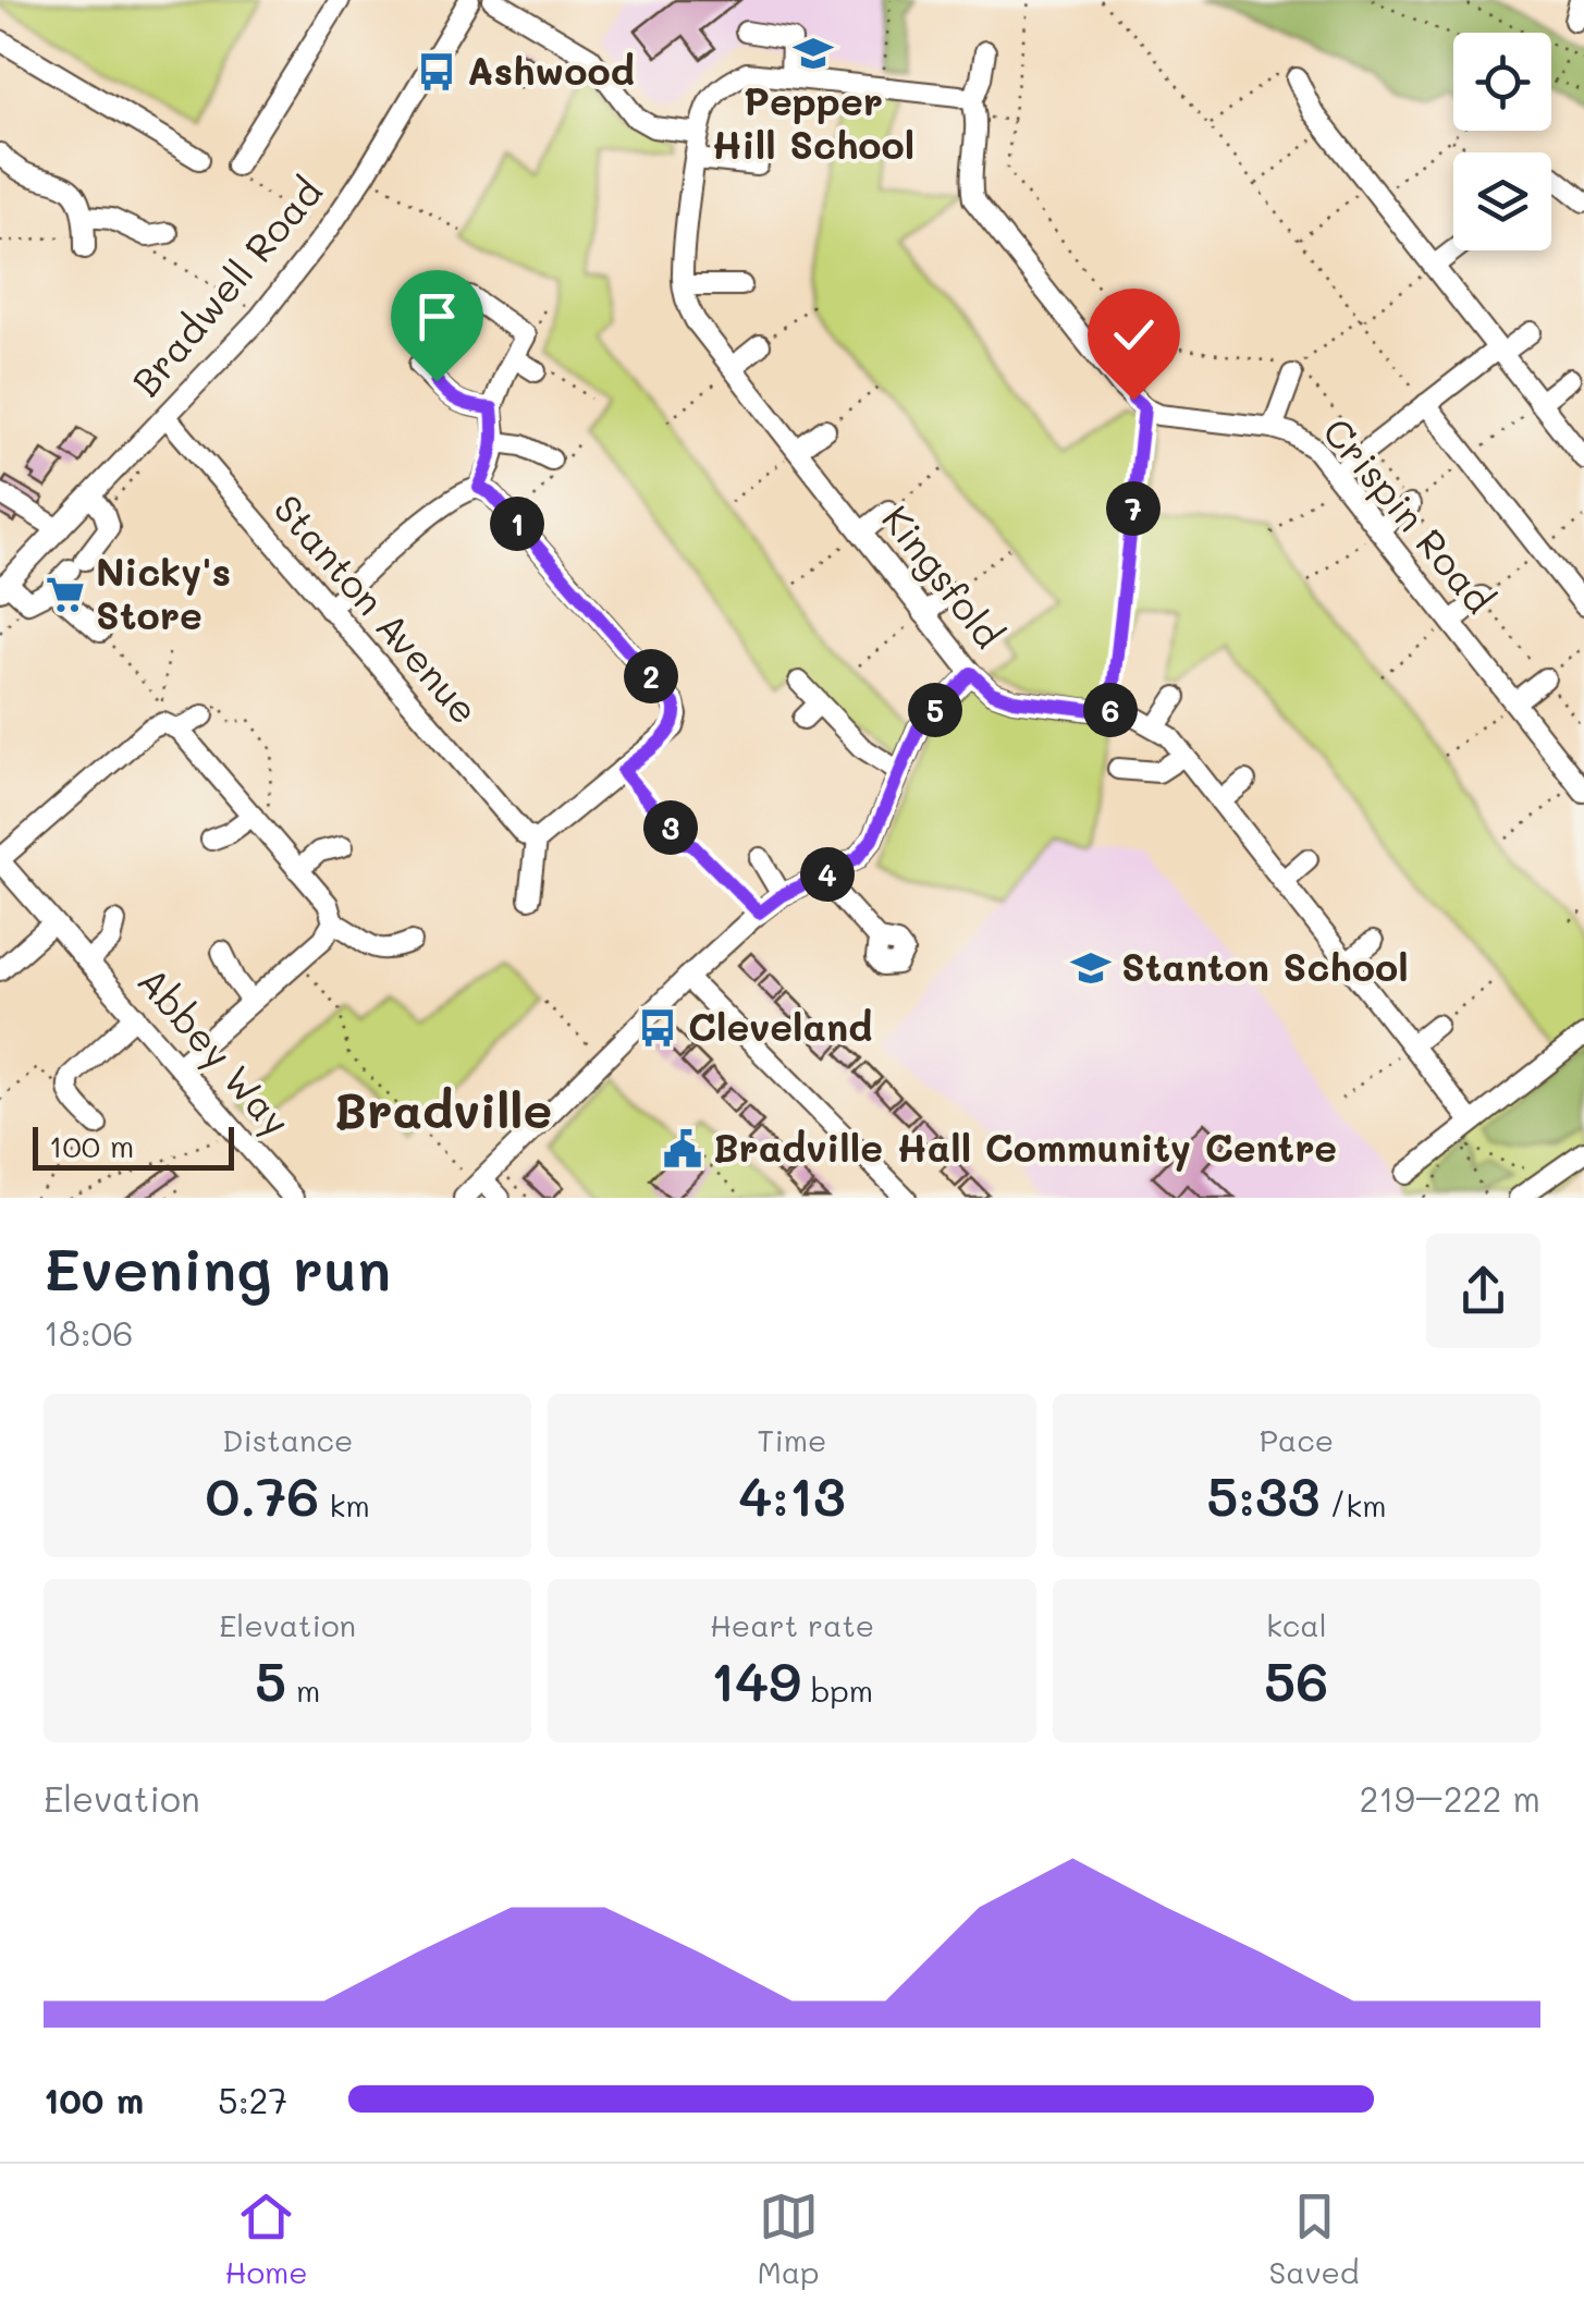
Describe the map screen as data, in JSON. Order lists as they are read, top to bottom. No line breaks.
{"streets":{"street":["Bradwell Road","Crispin Road","Kingsfold","Stanton Avenue","Abbey Way"]},"crossings":[["Bradwell Road","Stanton Avenue"]],"districts":["Bradville"],"places":{"school or university":["Pepper Hill School","Stanton School"],"bus stop":["Ashwood","Cleveland"],"supermarket":["Nicky's Store"],"public building":["Bradville Hall Community Centre"]},"scale_bar":"100 m","page":{"pins":["7","1","2","5","6","3","4"],"scale":"100 m","heading":["Evening run","18:06"],"stats":[["Distance","0.76 km"],["Time","4:13"],["Pace","5:33 /km"],["Elevation","5 m"],["Heart rate","149 bpm"],["kcal","56"]],"chart":["Elevation","219–222 m"],"list":[{"name":"100 m","note":"5:27"}],"tabs":["Home","Map","Saved"]}}
